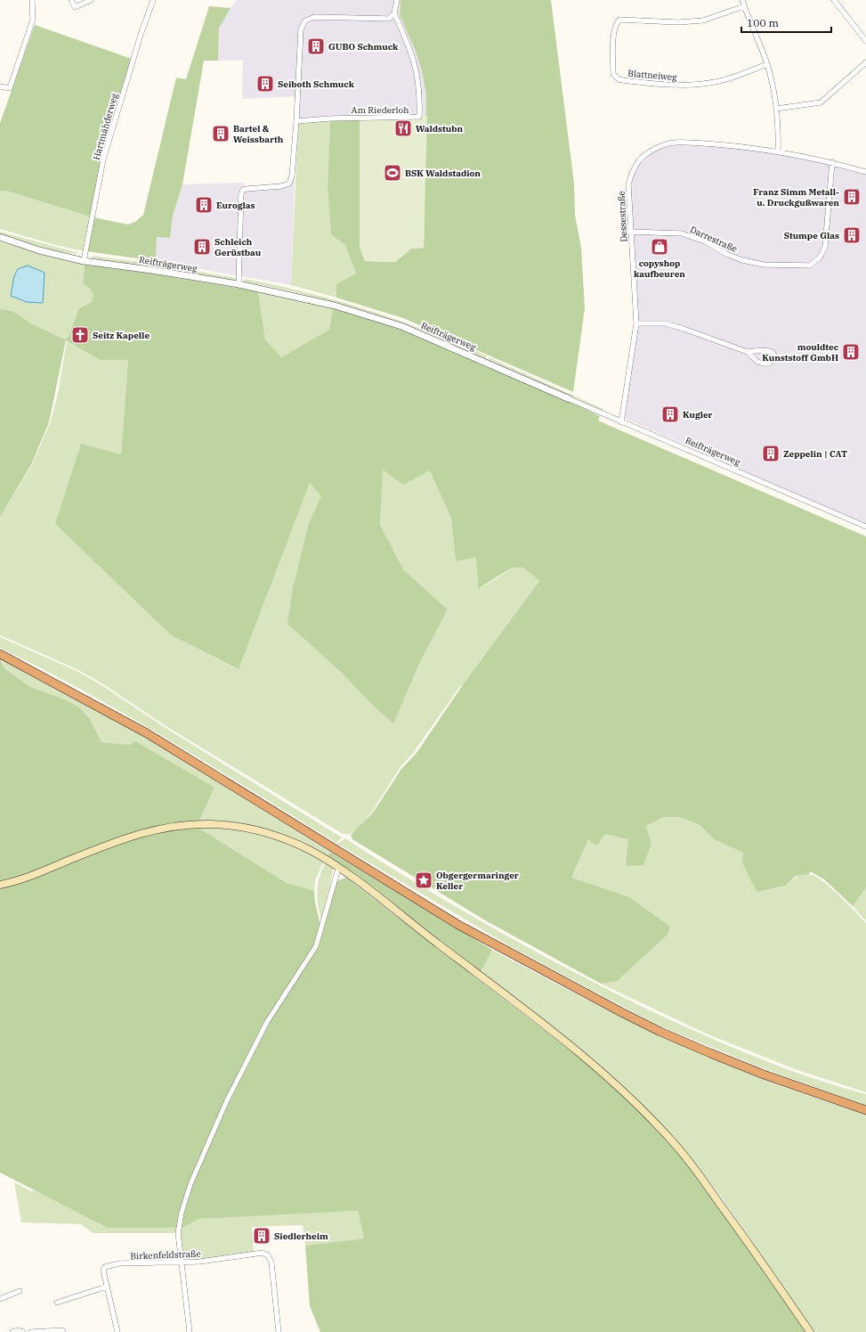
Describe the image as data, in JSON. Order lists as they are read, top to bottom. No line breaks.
{"streets":{"street":["Blattneiweg","Am Riederloh","Hartmähderweg","Dessestraße","Darrestraße","Reifträgerweg","Birkenfeldstraße"]},"crossings":[["Hartmähderweg","Reifträgerweg"],["Dessestraße","Darrestraße"],["Dessestraße","Reifträgerweg"]],"places":{"building":["GUBO Schmuck","Seiboth Schmuck","Bartel & Weissbarth","Franz Simm Metall- u. Druckgußwaren","Euroglas","Stumpe Glas","Schleich Gerüstbau","mouldtec Kunststoff GmbH","Kugler","Zeppelin | CAT","Siedlerheim"],"restaurant":["Waldstubn"],"sports":["BSK Waldstadion"],"shop":["copyshop kaufbeuren"],"church":["Seitz Kapelle"],"place":["Obgergermaringer Keller"]},"scale_bar":"100 m"}
